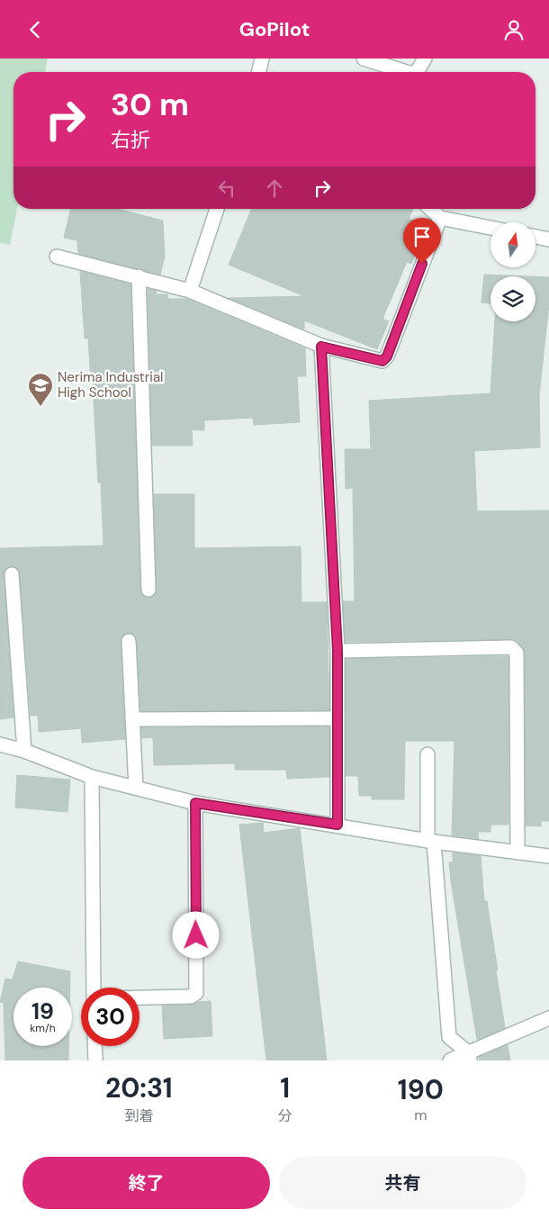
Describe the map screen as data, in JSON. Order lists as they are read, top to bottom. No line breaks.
{"places":{"school or university":["Nerima Industrial High School"]},"north":"top","page":{"header":"GoPilot","turn":["30 m","右折"],"speed":"19 km/h","limit":"30","eta":["20:31","到着","1","分","190","m"],"buttons":["終了","共有"]}}
